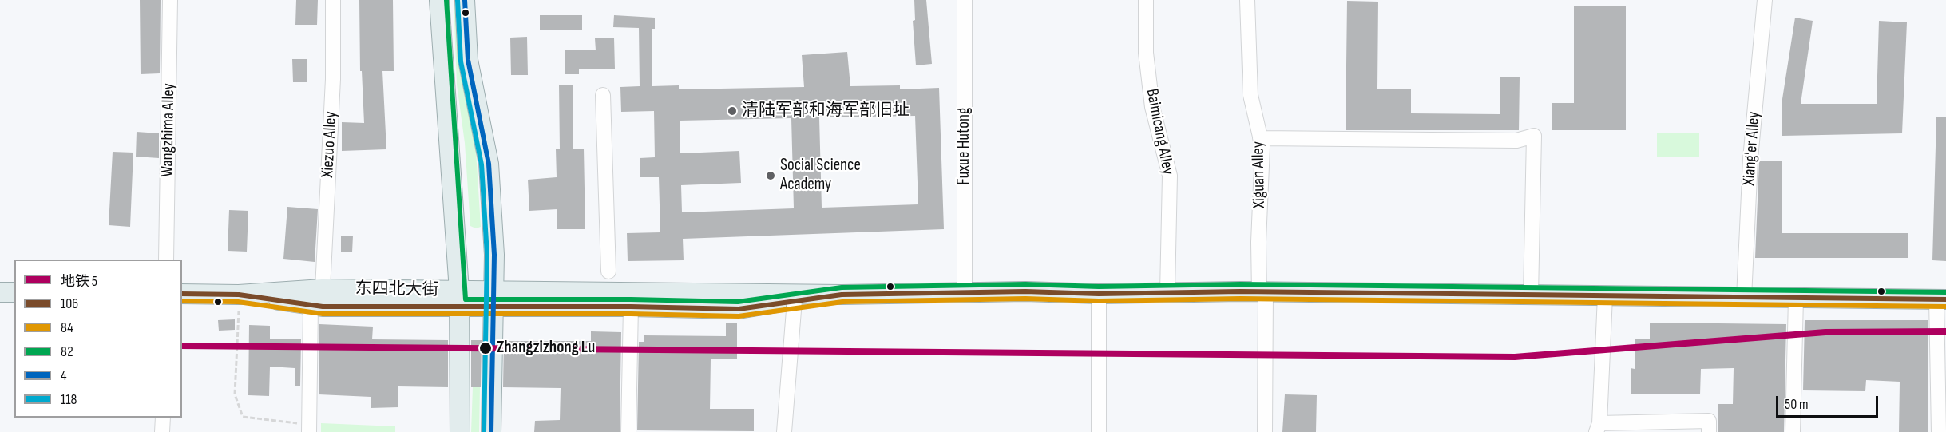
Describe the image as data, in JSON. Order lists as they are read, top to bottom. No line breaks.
{"streets":{"main road":["东四北大街"],"street":["Wangzhima Alley","Baimicang Alley","Xiezuo Alley","Fuxue Hutong","Xiang'er Alley","Xiguan Alley"]},"crossings":[["Xiezuo Alley","东四北大街"]],"places":["清陆军部和海军部旧址","Social Science Academy","Zhangzizhong Lu"],"lines":["transit line 82","transit line 4","transit line 118","transit line 106","transit line 84","metro line 5"],"legend":["地铁 5","106","84","82","4","118"],"scale_bar":"50 m"}
